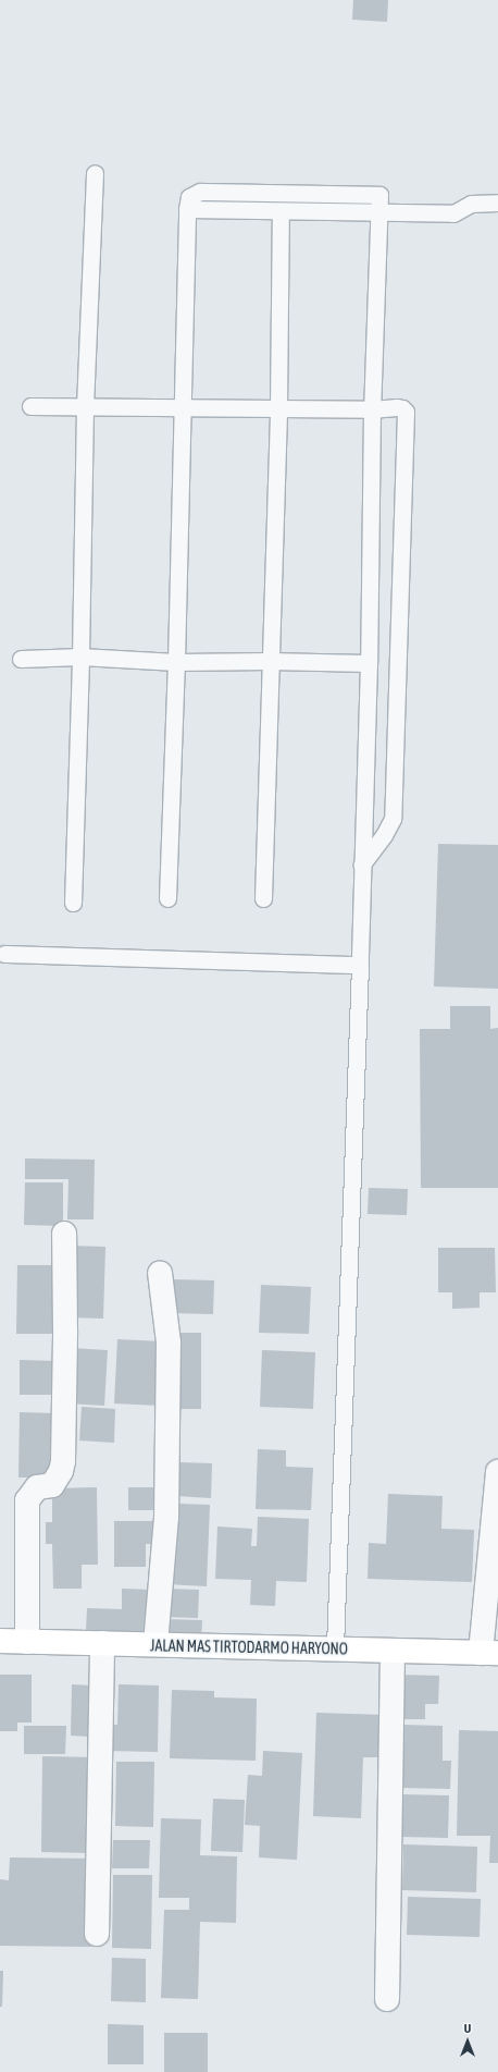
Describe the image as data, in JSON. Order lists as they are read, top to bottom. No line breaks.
{"streets":{"street":["JALAN MAS TIRTODARMO HARYONO"]},"north":"top"}
